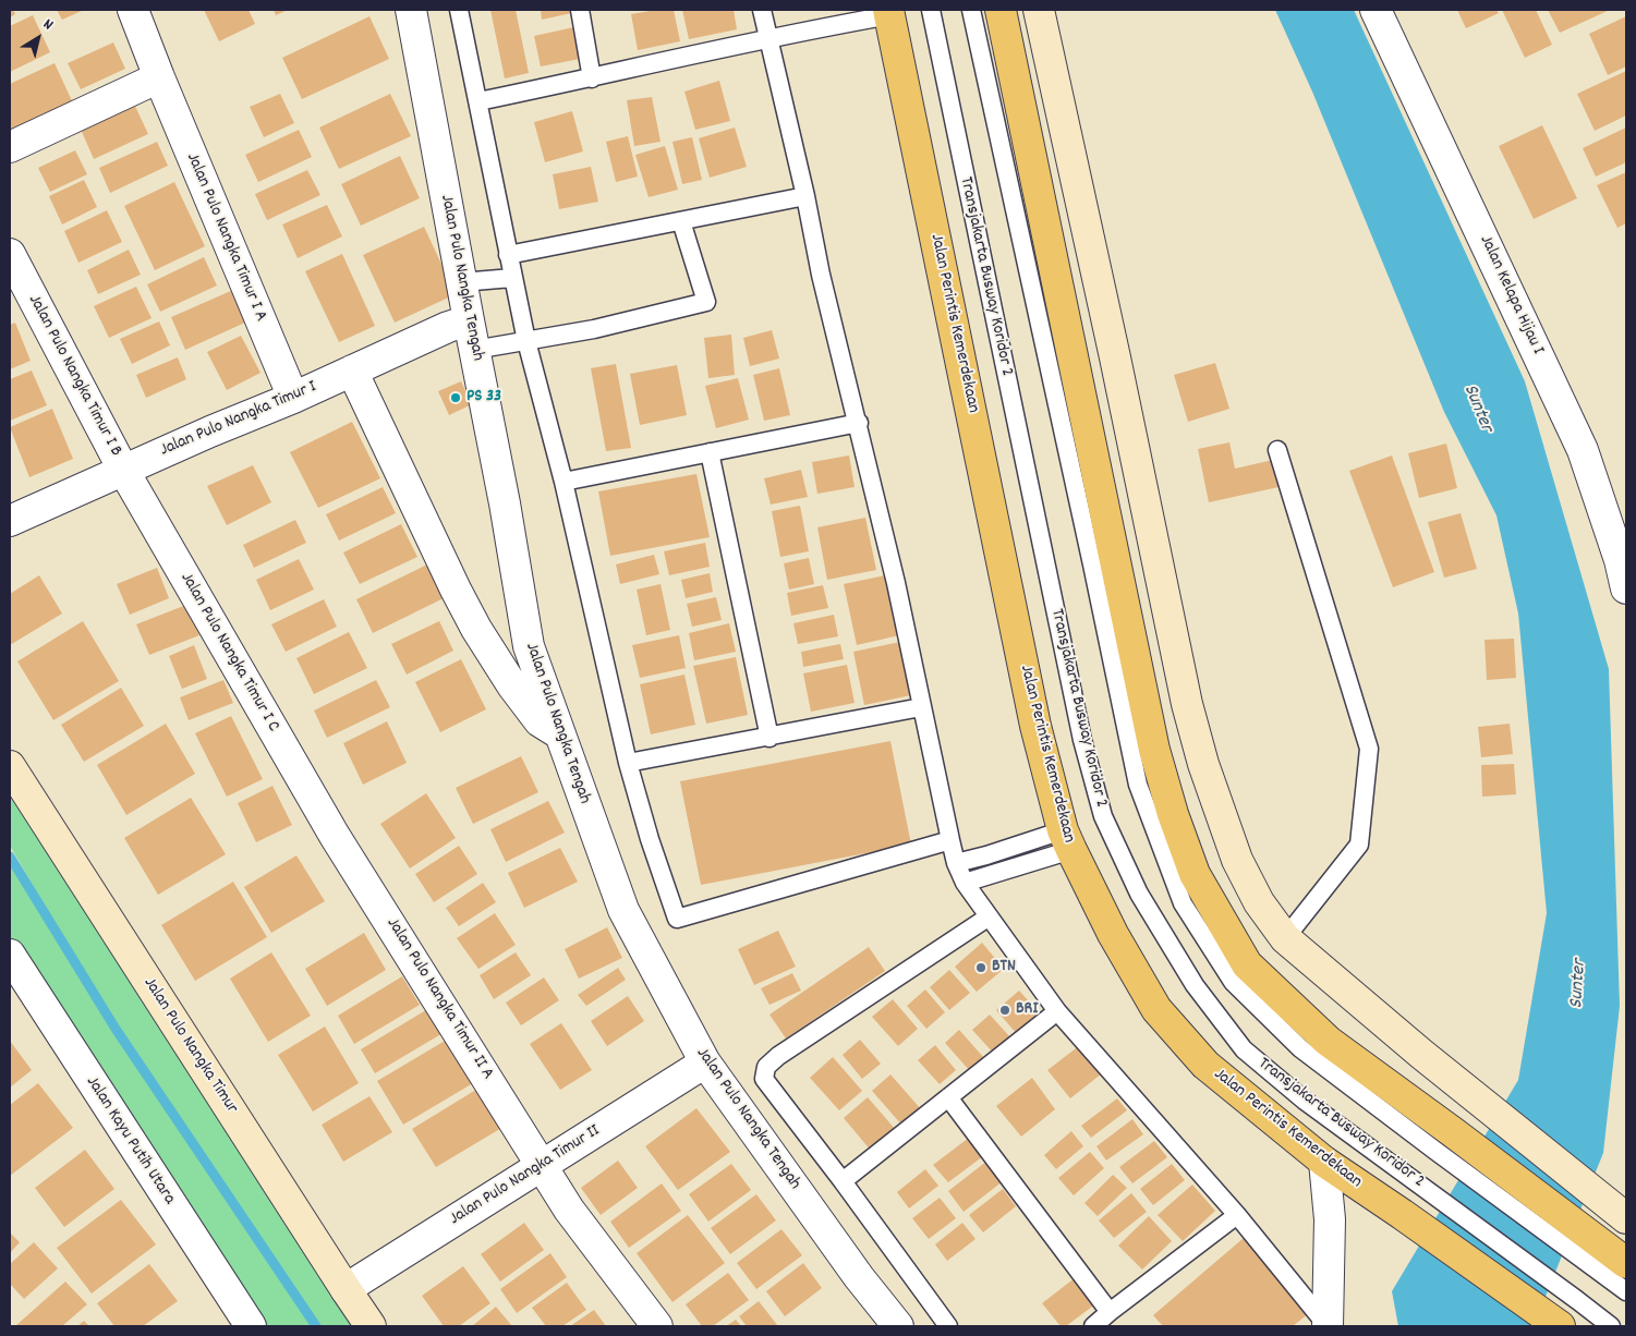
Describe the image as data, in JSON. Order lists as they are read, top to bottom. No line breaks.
{"streets":{"highway":["Jalan Perintis Kemerdekaan"],"main road":["Jalan Pulo Nangka Timur"],"street":["Jalan Pulo Nangka Timur I A","Jalan Pulo Nangka Tengah","Jalan Kelapa Hijau I","Jalan Pulo Nangka Timur I B","Jalan Pulo Nangka Timur I","Jalan Pulo Nangka Timur I C","Jalan Pulo Nangka Timur II A","Jalan Kayu Putih Utara","Jalan Pulo Nangka Timur II"],"lane":["Transjakarta Busway Koridor 2"]},"crossings":[["Jalan Pulo Nangka Timur I A","Jalan Pulo Nangka Timur I"],["Jalan Pulo Nangka Tengah","Jalan Pulo Nangka Timur I"],["Jalan Pulo Nangka Tengah","Jalan Pulo Nangka Timur II"],["Jalan Pulo Nangka Timur I B","Jalan Pulo Nangka Timur I"],["Jalan Pulo Nangka Timur I B","Jalan Pulo Nangka Timur I C"],["Jalan Pulo Nangka Timur I","Jalan Pulo Nangka Timur I C"],["Jalan Pulo Nangka Timur I C","Jalan Pulo Nangka Timur II A"],["Jalan Pulo Nangka Timur II A","Jalan Pulo Nangka Timur II"],["Jalan Pulo Nangka Timur","Jalan Pulo Nangka Timur II"]],"water":["Sunter"],"places":["PS 33","BTN","BRI"],"north":"top right"}
